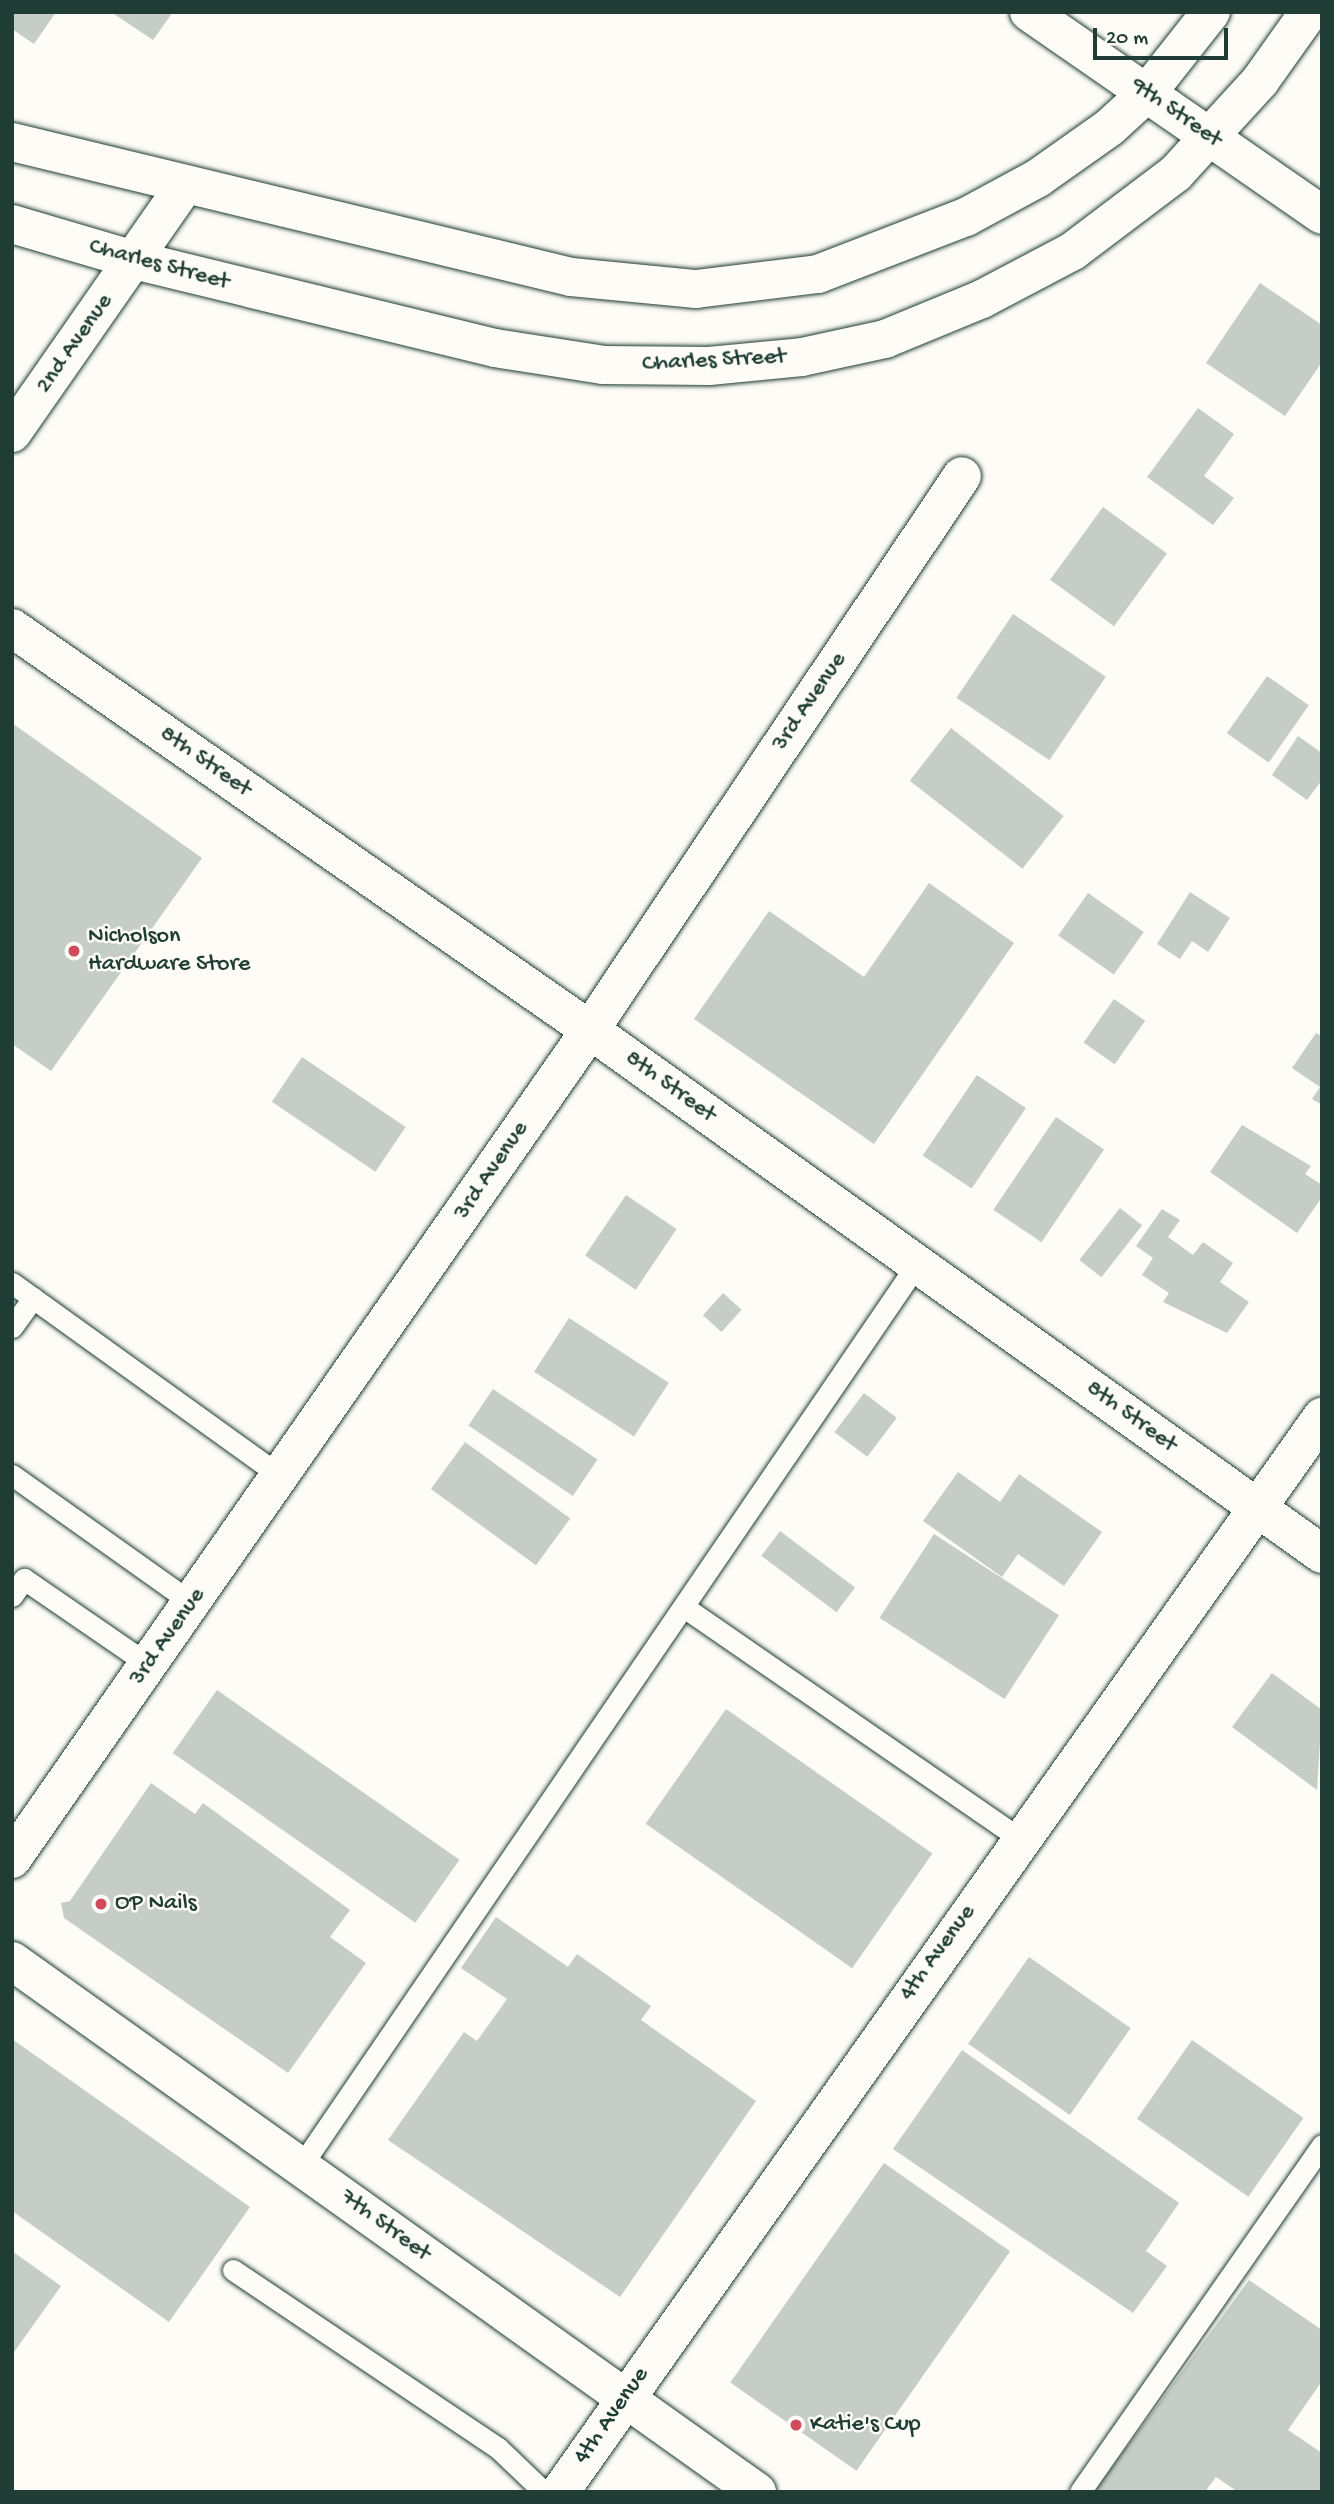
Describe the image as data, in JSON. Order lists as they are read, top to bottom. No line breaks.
{"streets":{"street":["9th Street","Charles Street","2nd Avenue","3rd Avenue","8th Street","4th Avenue","7th Street"]},"crossings":[["9th Street","Charles Street"],["Charles Street","2nd Avenue"],["3rd Avenue","8th Street"],["8th Street","4th Avenue"],["4th Avenue","7th Street"]],"places":["Nicholson Hardware Store","OP Nails","Katie's Cup"],"scale_bar":"20 m"}
